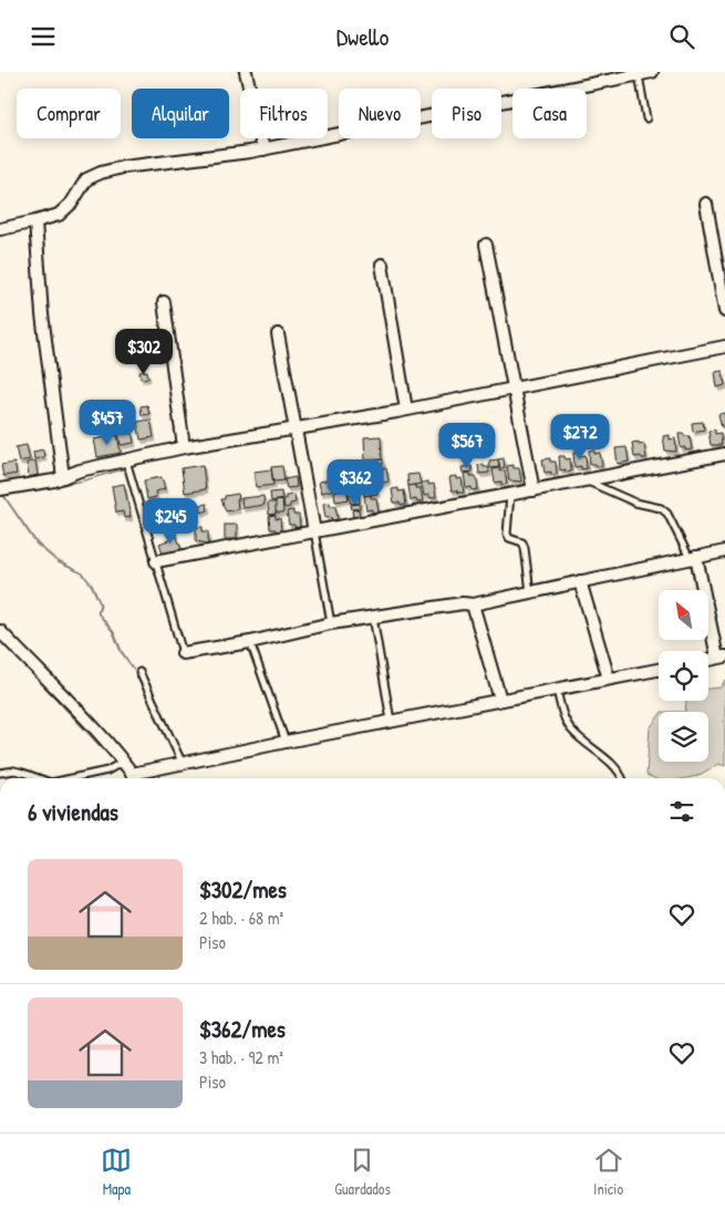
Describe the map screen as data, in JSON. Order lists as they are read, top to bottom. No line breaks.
{"north":"top left","page":{"header":"Dwello","chip":["Comprar","Alquilar","Filtros","Nuevo","Piso","Casa"],"price":["$302","$457","$272","$567","$362","$245"],"heading":"6 viviendas","list":[{"name":"$302/mes","note":"2 hab. · 68 m² · Piso"},{"name":"$362/mes","note":"3 hab. · 92 m² · Piso"}],"tabs":["Mapa","Guardados","Inicio"]}}
